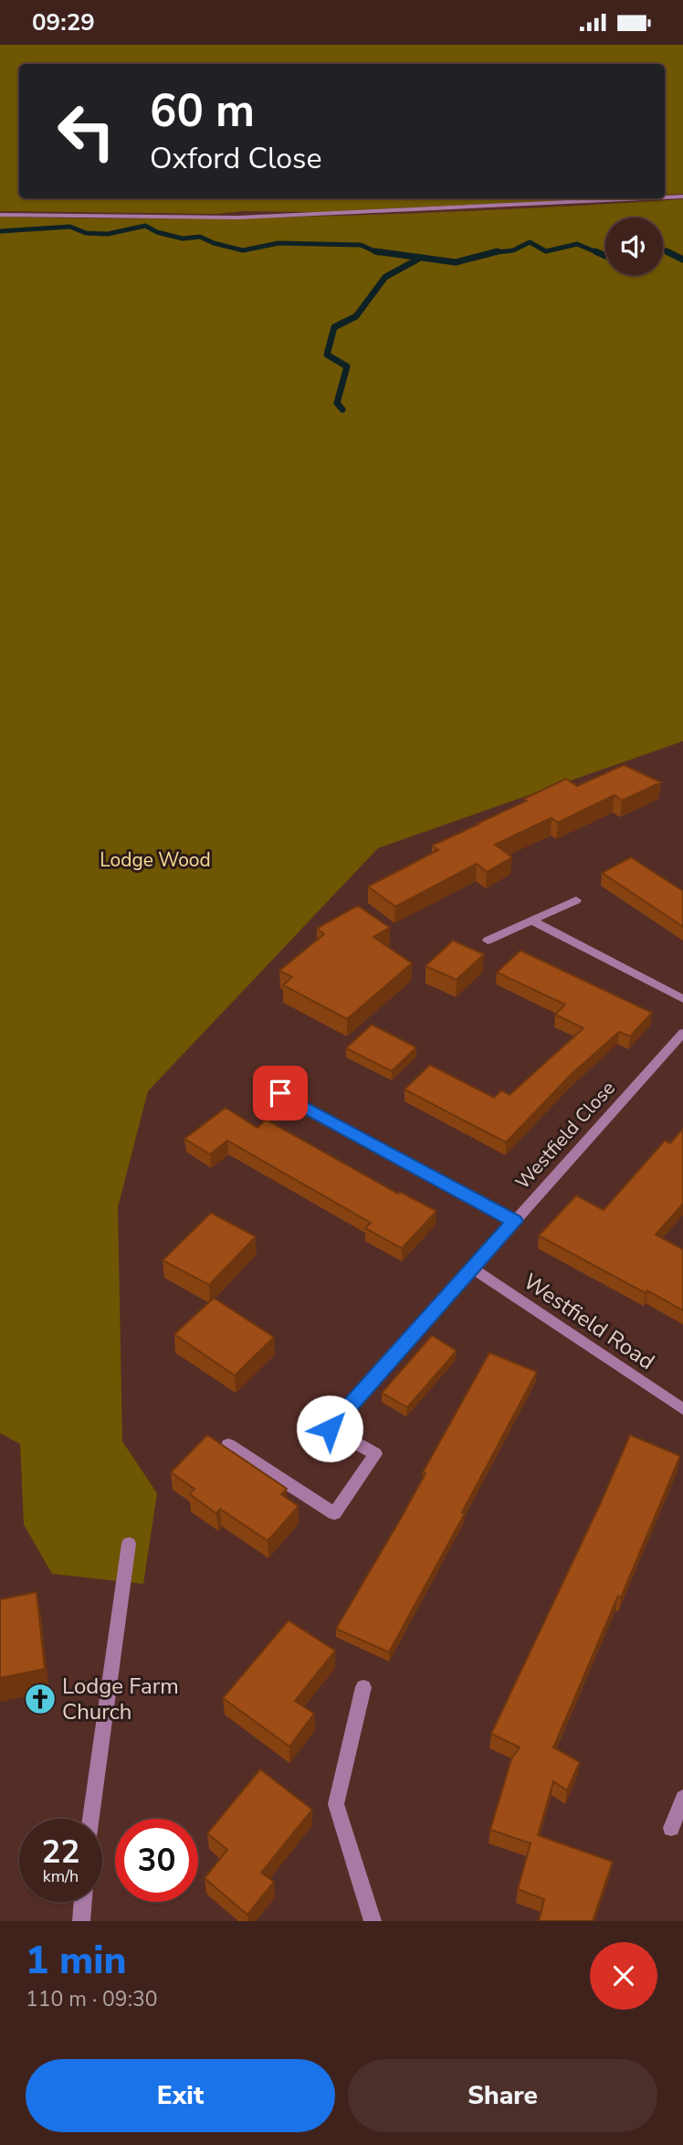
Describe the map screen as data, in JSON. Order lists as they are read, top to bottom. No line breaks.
{"streets":{"street":["Westfield Close","Westfield Road"]},"crossings":[["Westfield Close","Westfield Road"]],"parks":["Lodge Wood"],"places":{"church":["Lodge Farm Church"]},"page":{"status":"09:29","turn":["60 m","Oxford Close"],"speed":"22 km/h","limit":"30","heading":["1 min","110 m · 09:30"],"buttons":["Exit","Share"]}}
